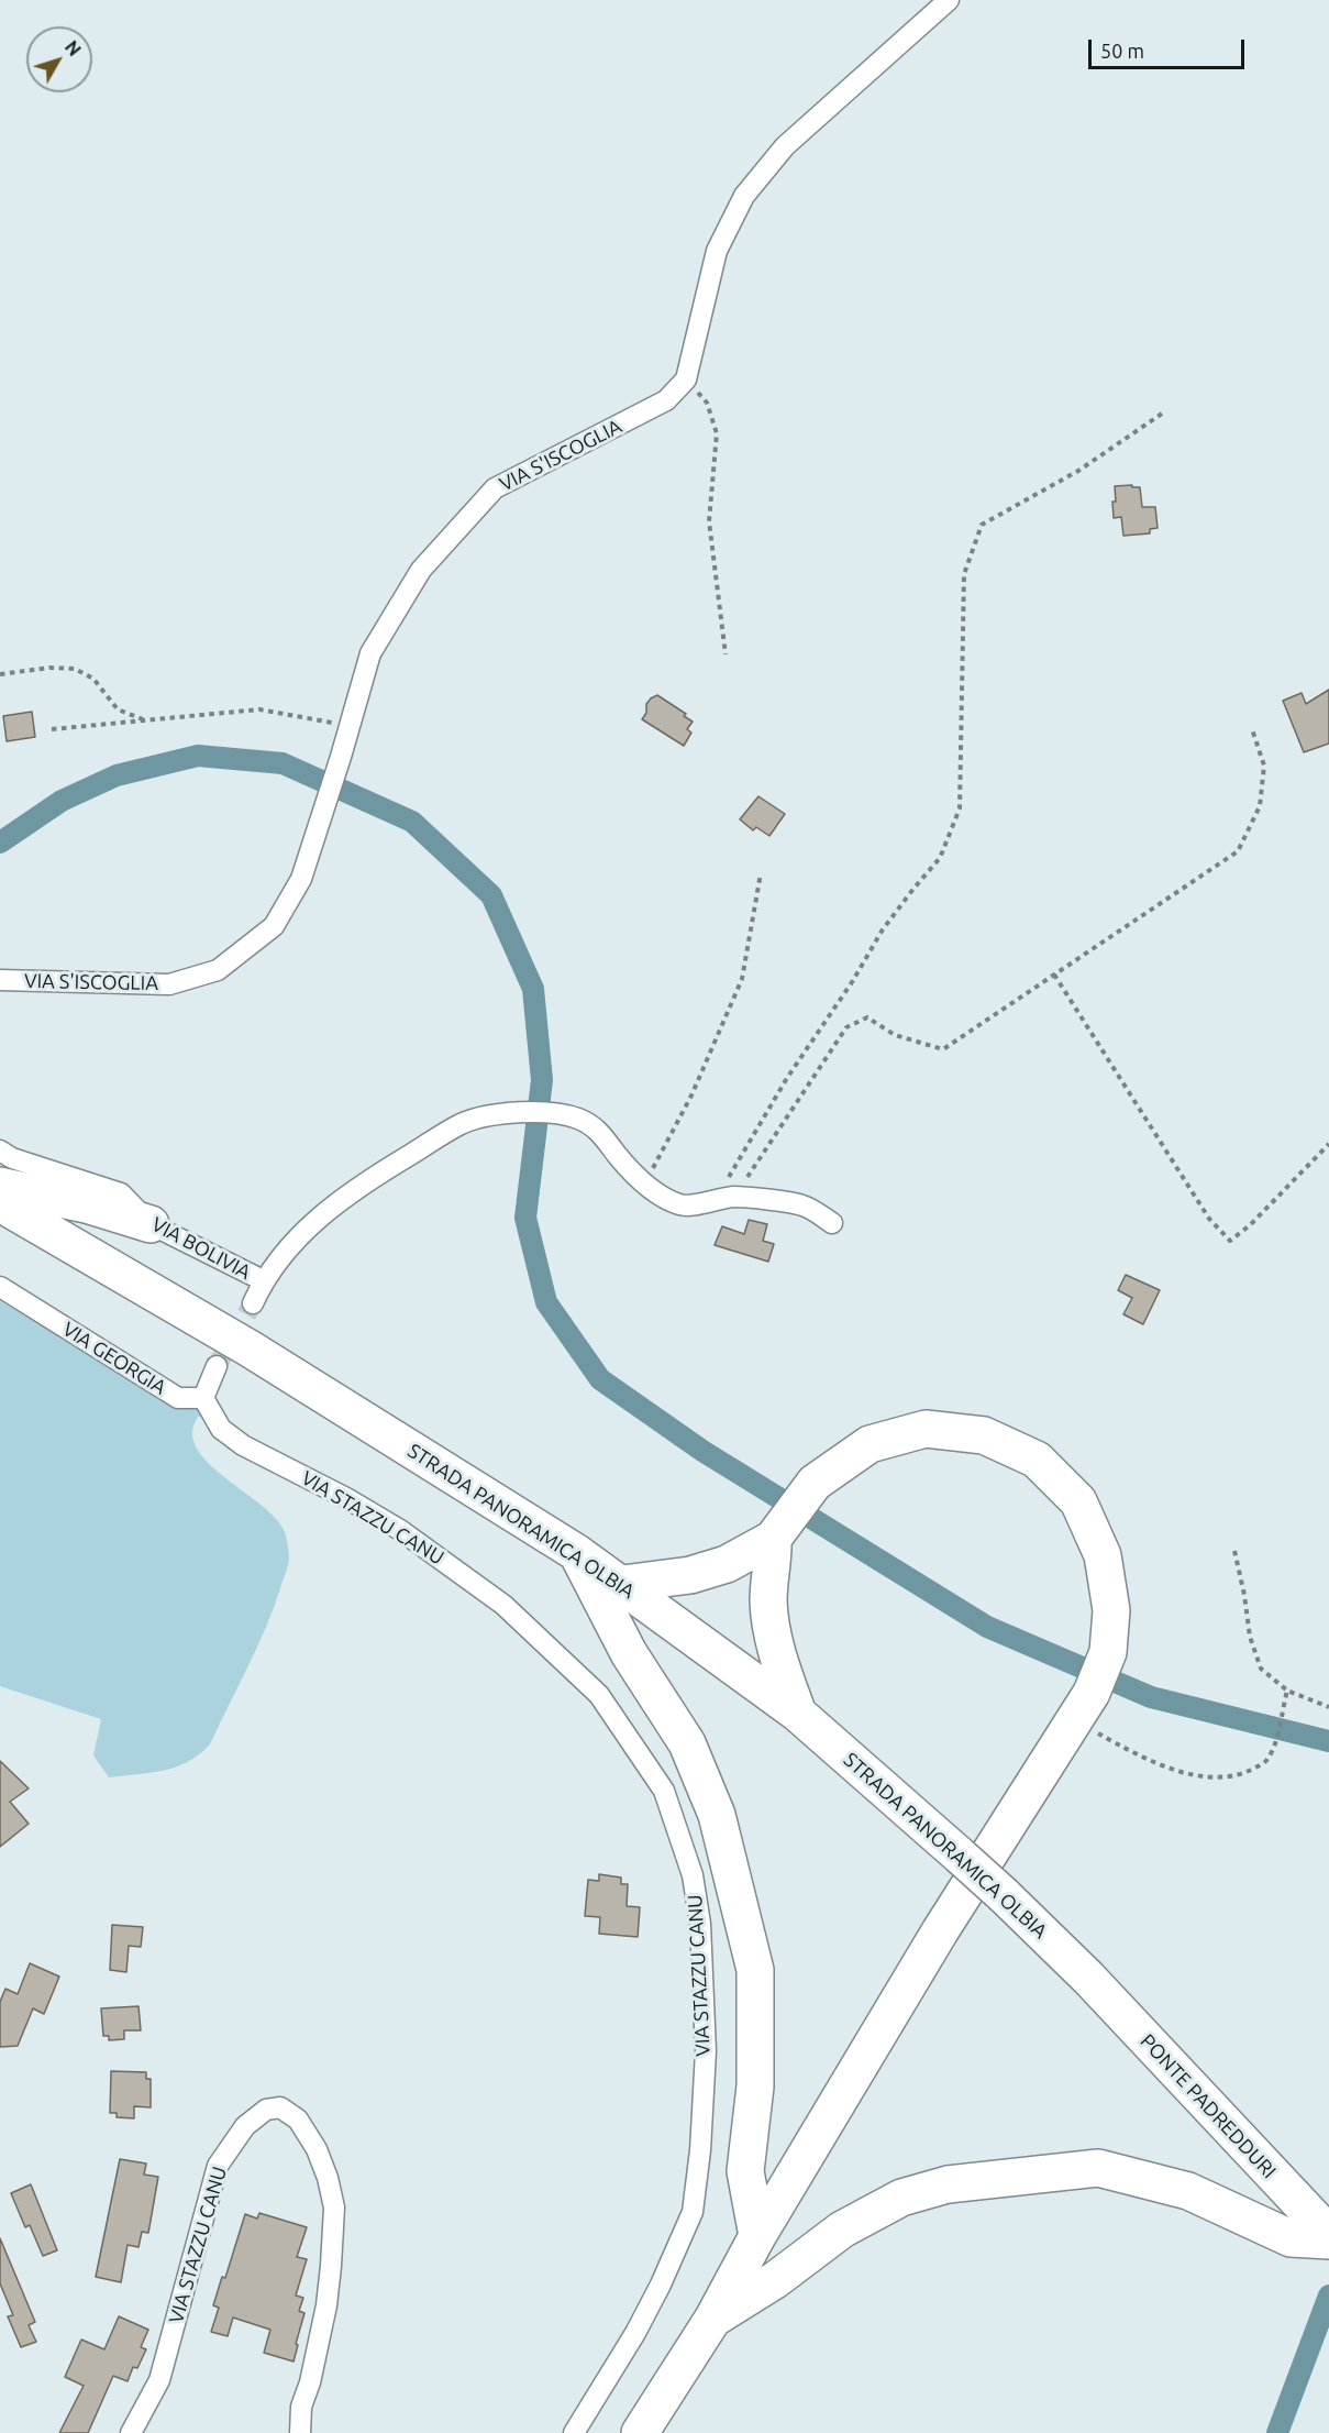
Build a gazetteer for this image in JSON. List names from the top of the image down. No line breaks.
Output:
{"streets":{"highway":["STRADA PANORAMICA OLBIA","PONTE PADREDDURI"],"street":["VIA S'ISCOGLIA","VIA BOLIVIA","VIA GEORGIA","VIA STAZZU CANU"]},"crossings":[["VIA GEORGIA","VIA STAZZU CANU"],["STRADA PANORAMICA OLBIA","PONTE PADREDDURI"]],"scale_bar":"50 m","north":"top right"}
